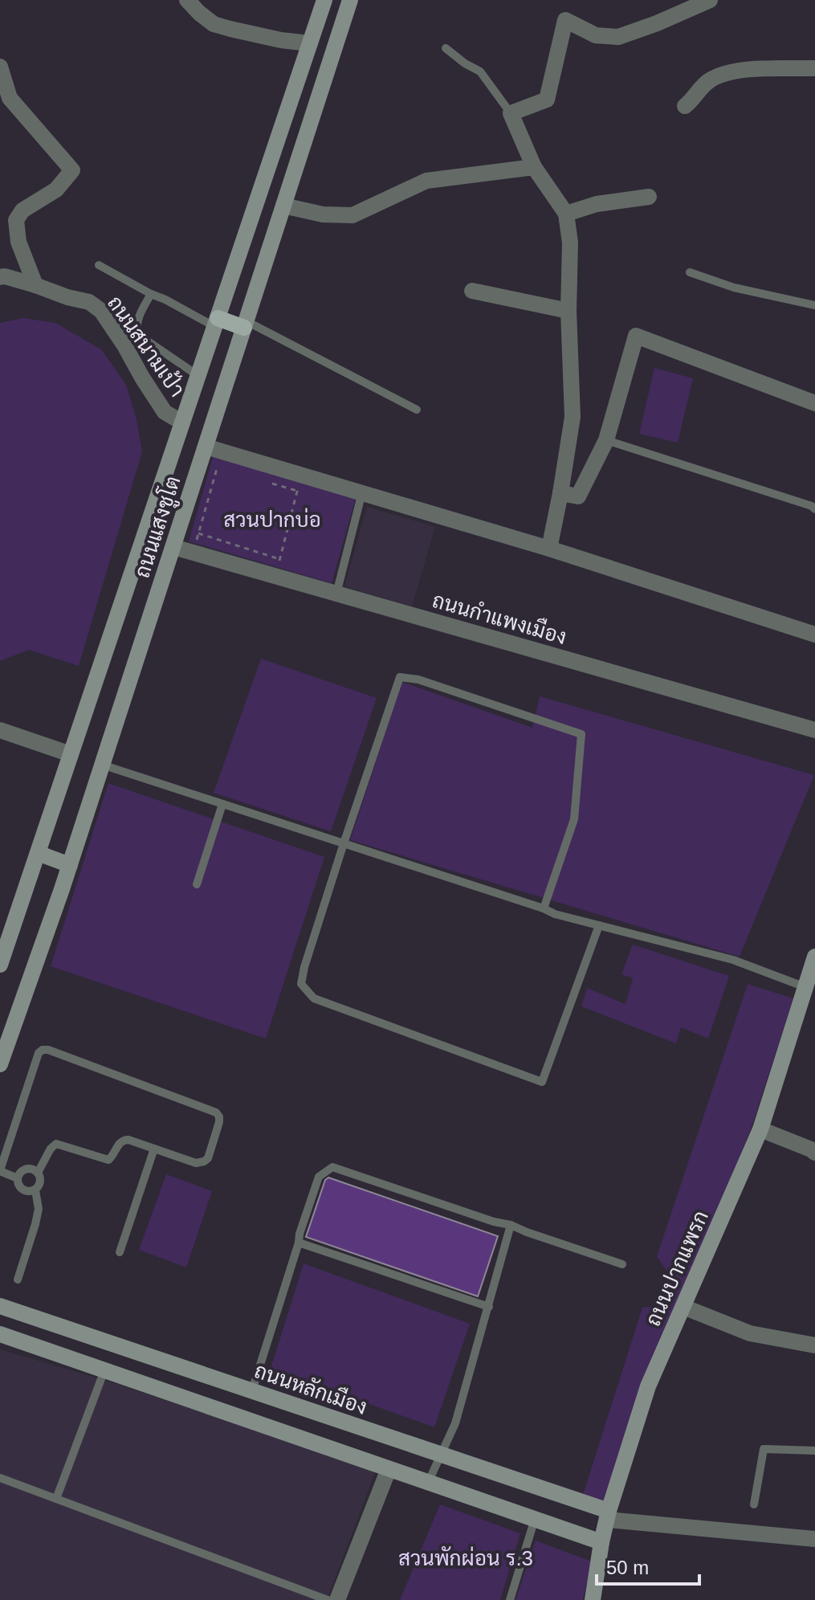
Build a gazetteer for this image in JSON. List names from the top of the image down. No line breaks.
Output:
{"streets":{"main road":["ถนนแสงชูโต","ถนนปากแพรก","ถนนหลักเมือง"],"street":["ถนนสนามเป้า","ถนนกำแพงเมือง"]},"crossings":[["ถนนสนามเป้า","ถนนแสงชูโต"],["ถนนแสงชูโต","ถนนกำแพงเมือง"],["ถนนปากแพรก","ถนนหลักเมือง"]],"parks":["สวนปากบ่อ","สวนพักผ่อน ร.3"],"scale_bar":"50 m"}
